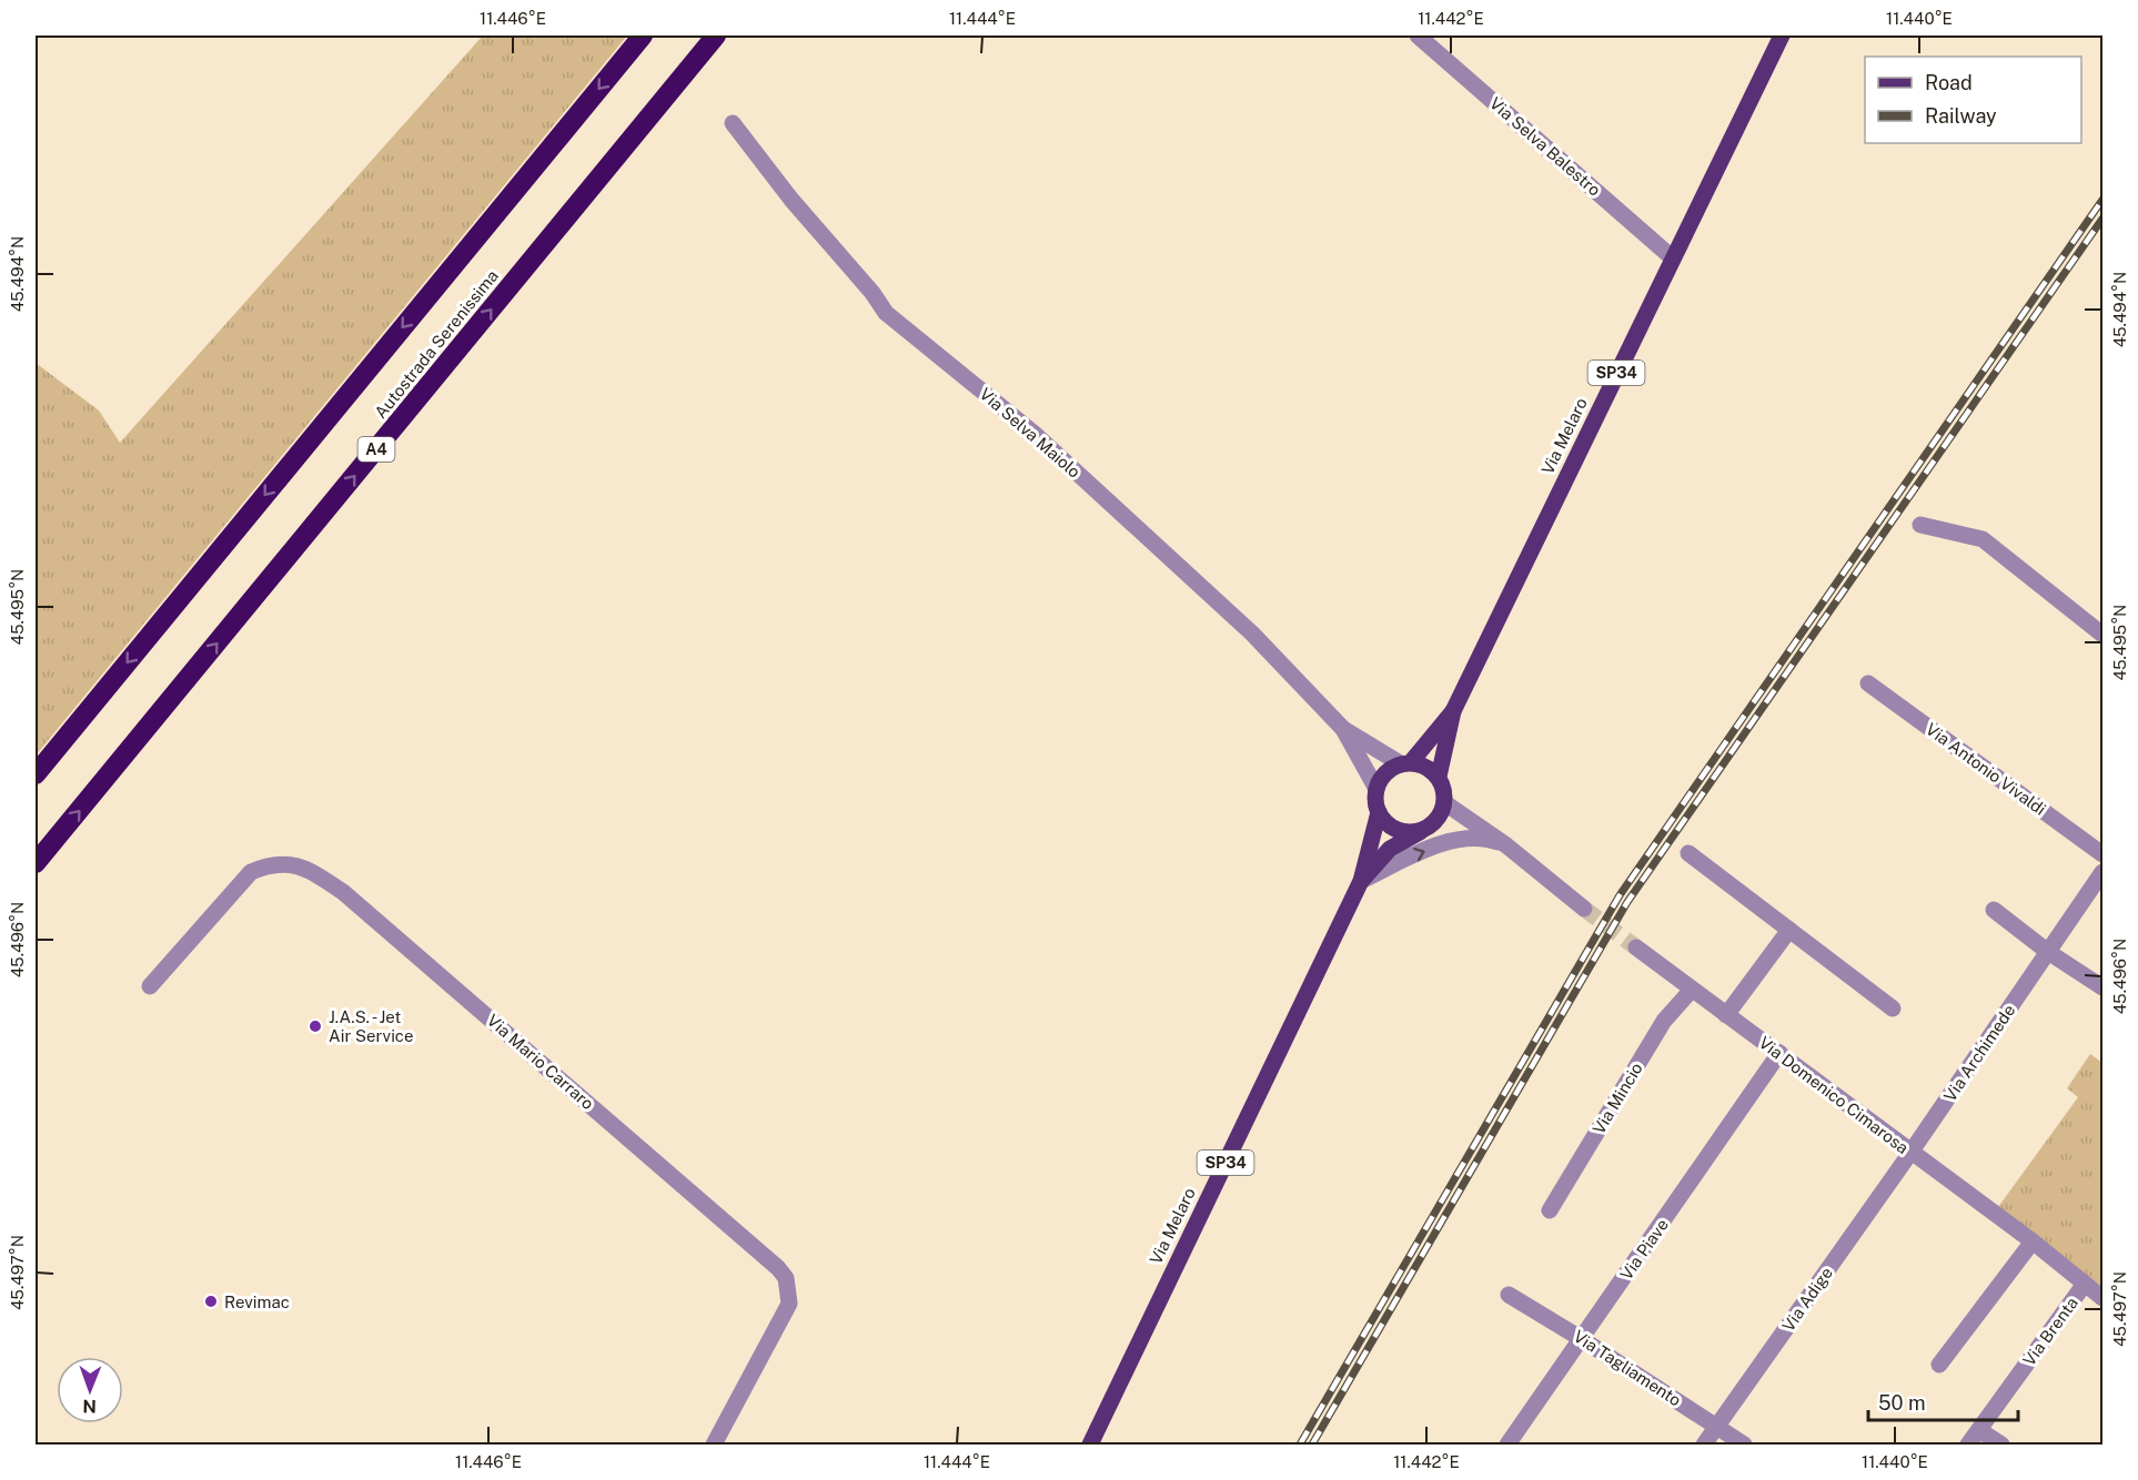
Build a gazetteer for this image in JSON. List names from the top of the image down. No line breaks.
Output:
{"streets":{"highway":["Autostrada Serenissima","A4"],"main road":["SP34","Via Melaro"],"street":["Via Selva Balestro","Via Selva Maiolo","Via Antonio Vivaldi","Via Archimede","Via Mario Carraro","Via Domenico Cimarosa","Via Mincio","Via Piave","Via Adige","Via Brenta","Via Tagliamento"]},"crossings":[["Via Selva Balestro","Via Melaro"],["Via Selva Maiolo","Via Melaro"],["Via Archimede","Via Domenico Cimarosa"],["Via Archimede","Via Adige"],["Via Domenico Cimarosa","Via Mincio"],["Via Domenico Cimarosa","Via Piave"],["Via Domenico Cimarosa","Via Adige"],["Via Domenico Cimarosa","Via Brenta"],["Via Piave","Via Tagliamento"],["Via Adige","Via Tagliamento"]],"places":["J.A.S. - Jet Air Service","Revimac"],"legend":["Road","Railway"],"scale_bar":"50 m","north":"bottom","coordinates":["11.446°E","11.444°E","11.442°E","11.440°E","45.494°N","45.495°N","45.496°N","45.497°N"]}
